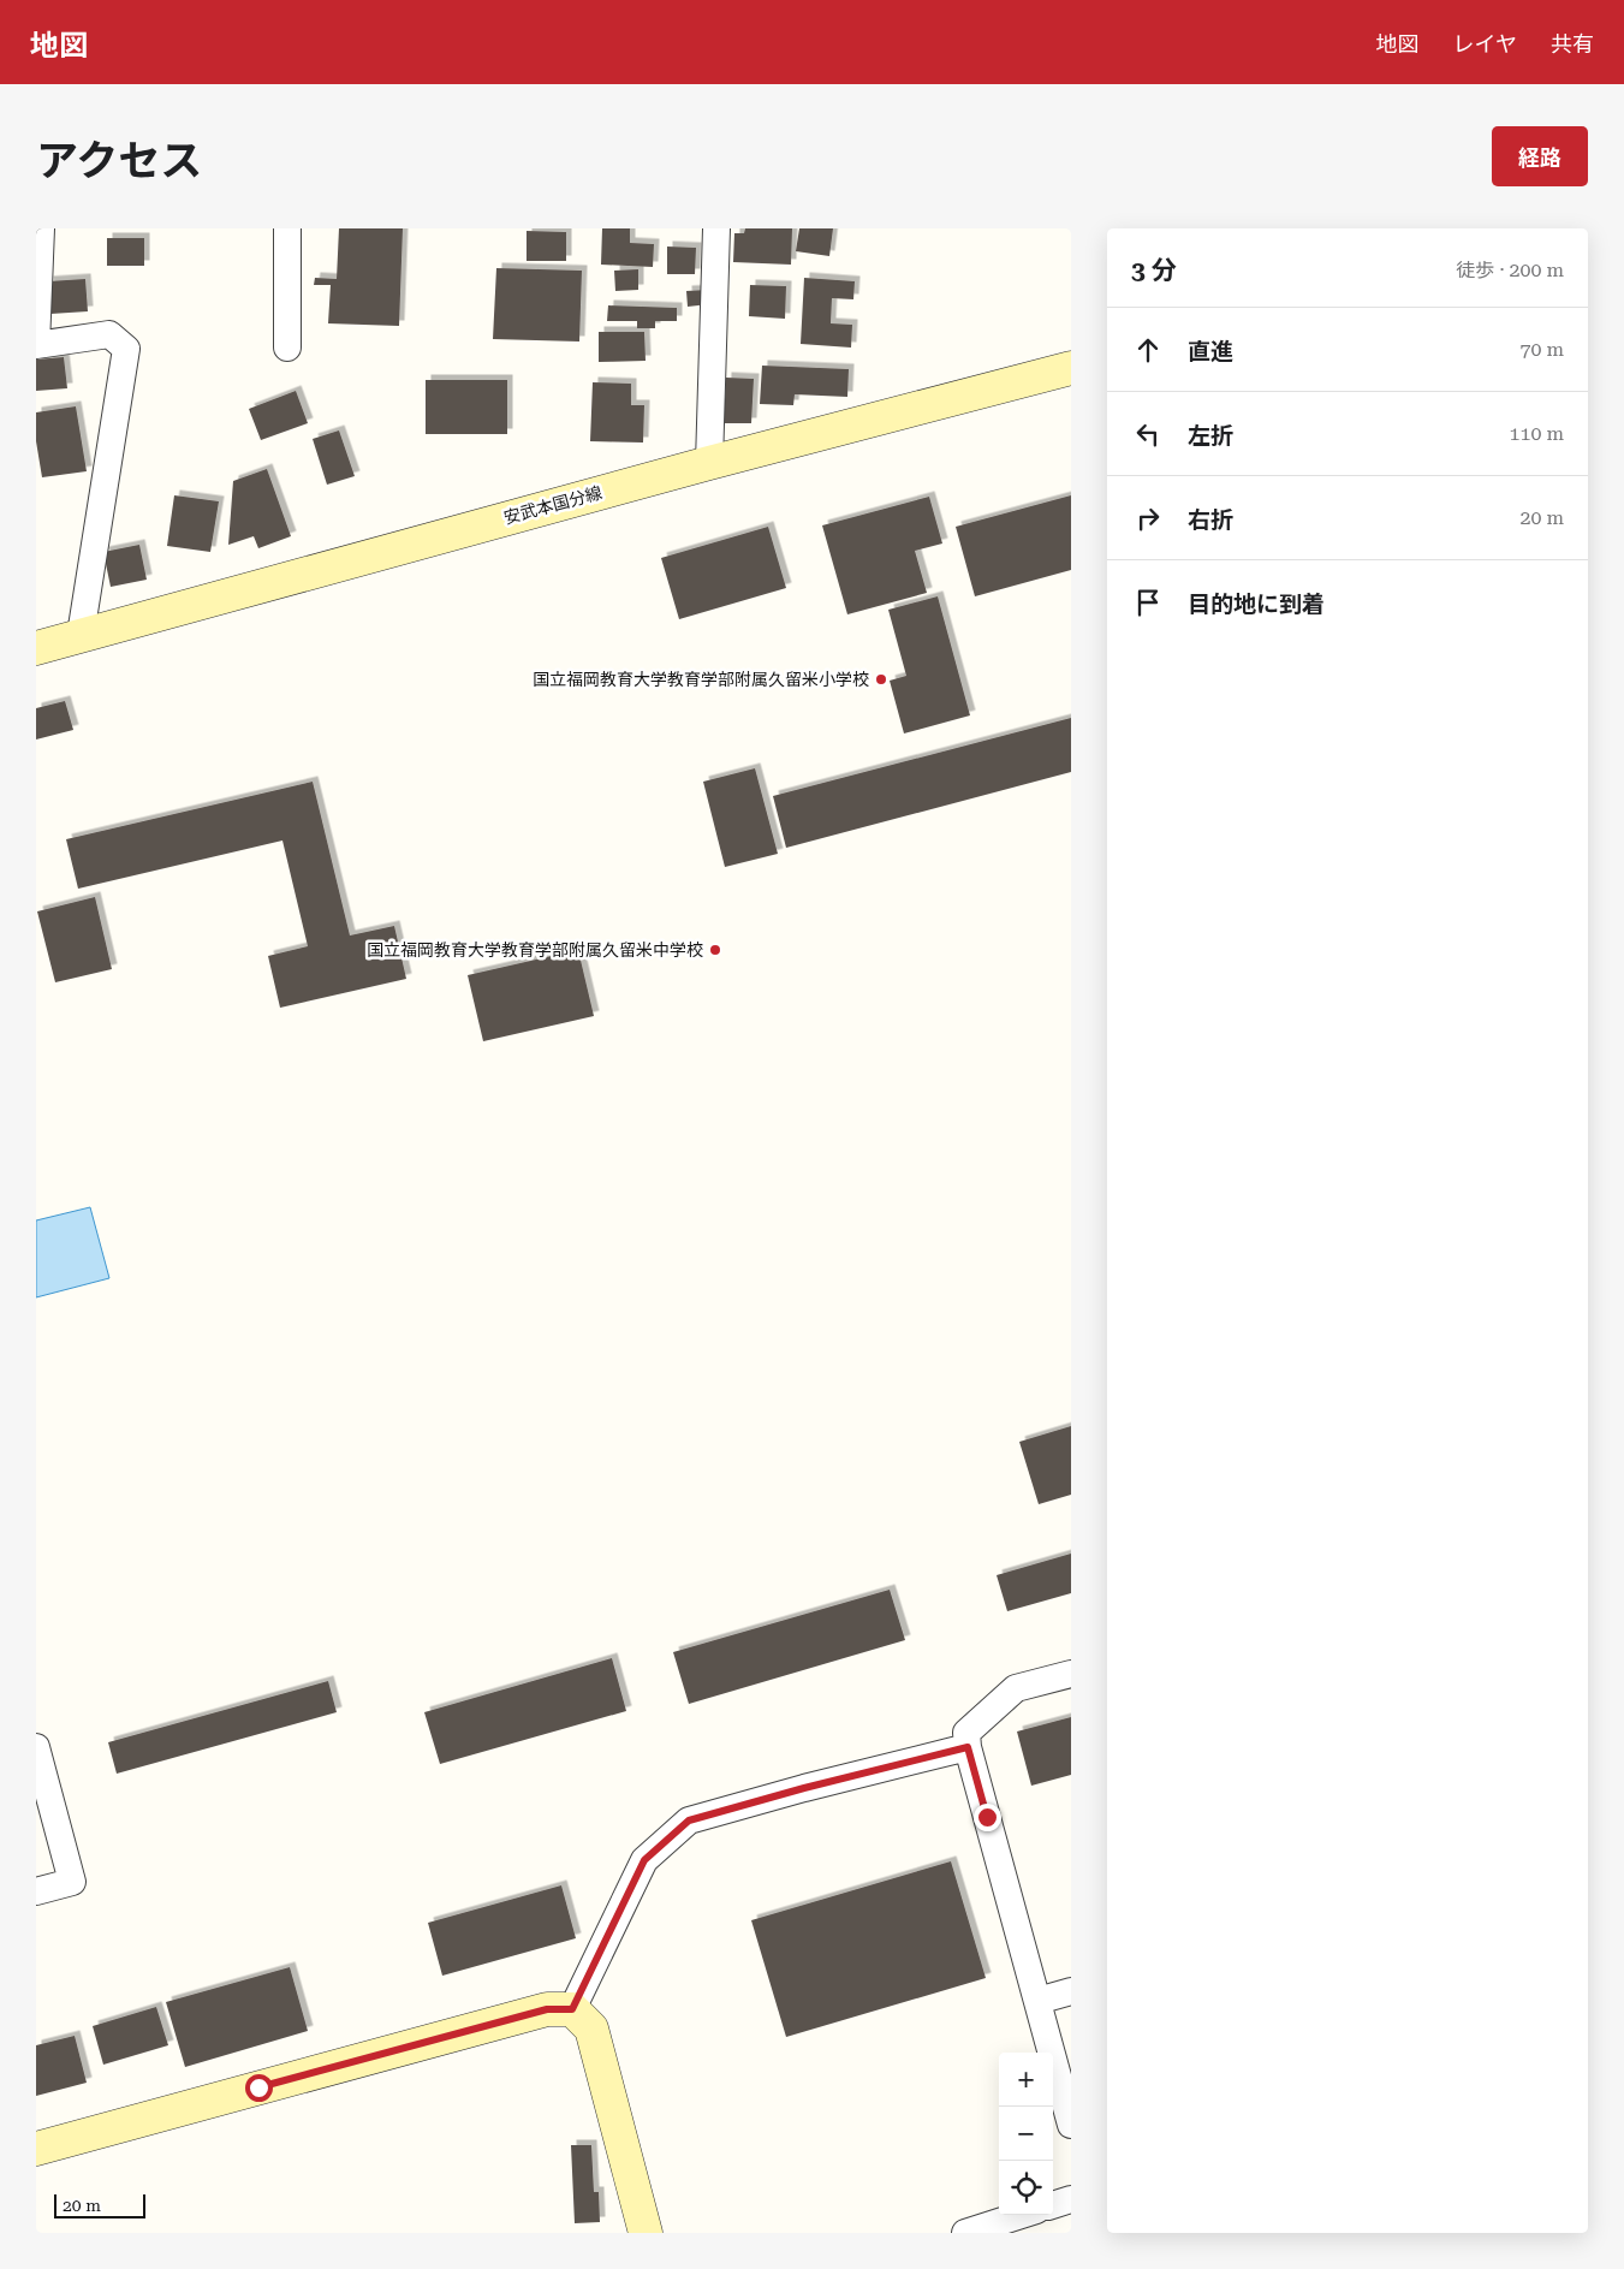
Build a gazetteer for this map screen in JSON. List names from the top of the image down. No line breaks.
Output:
{"streets":{"main road":["安武本国分線"]},"places":["国立福岡教育大学教育学部附属久留米小学校","国立福岡教育大学教育学部附属久留米中学校"],"scale_bar":"20 m","page":{"header":"地図","nav":["地図","レイヤ","共有"],"title":"アクセス","buttons":"経路","heading":["3 分","徒歩 · 200 m"],"list":[["直進","70 m"],["左折","110 m"],["右折","20 m"],"目的地に到着"],"map_buttons":["+","−"],"scale":"20 m"}}
